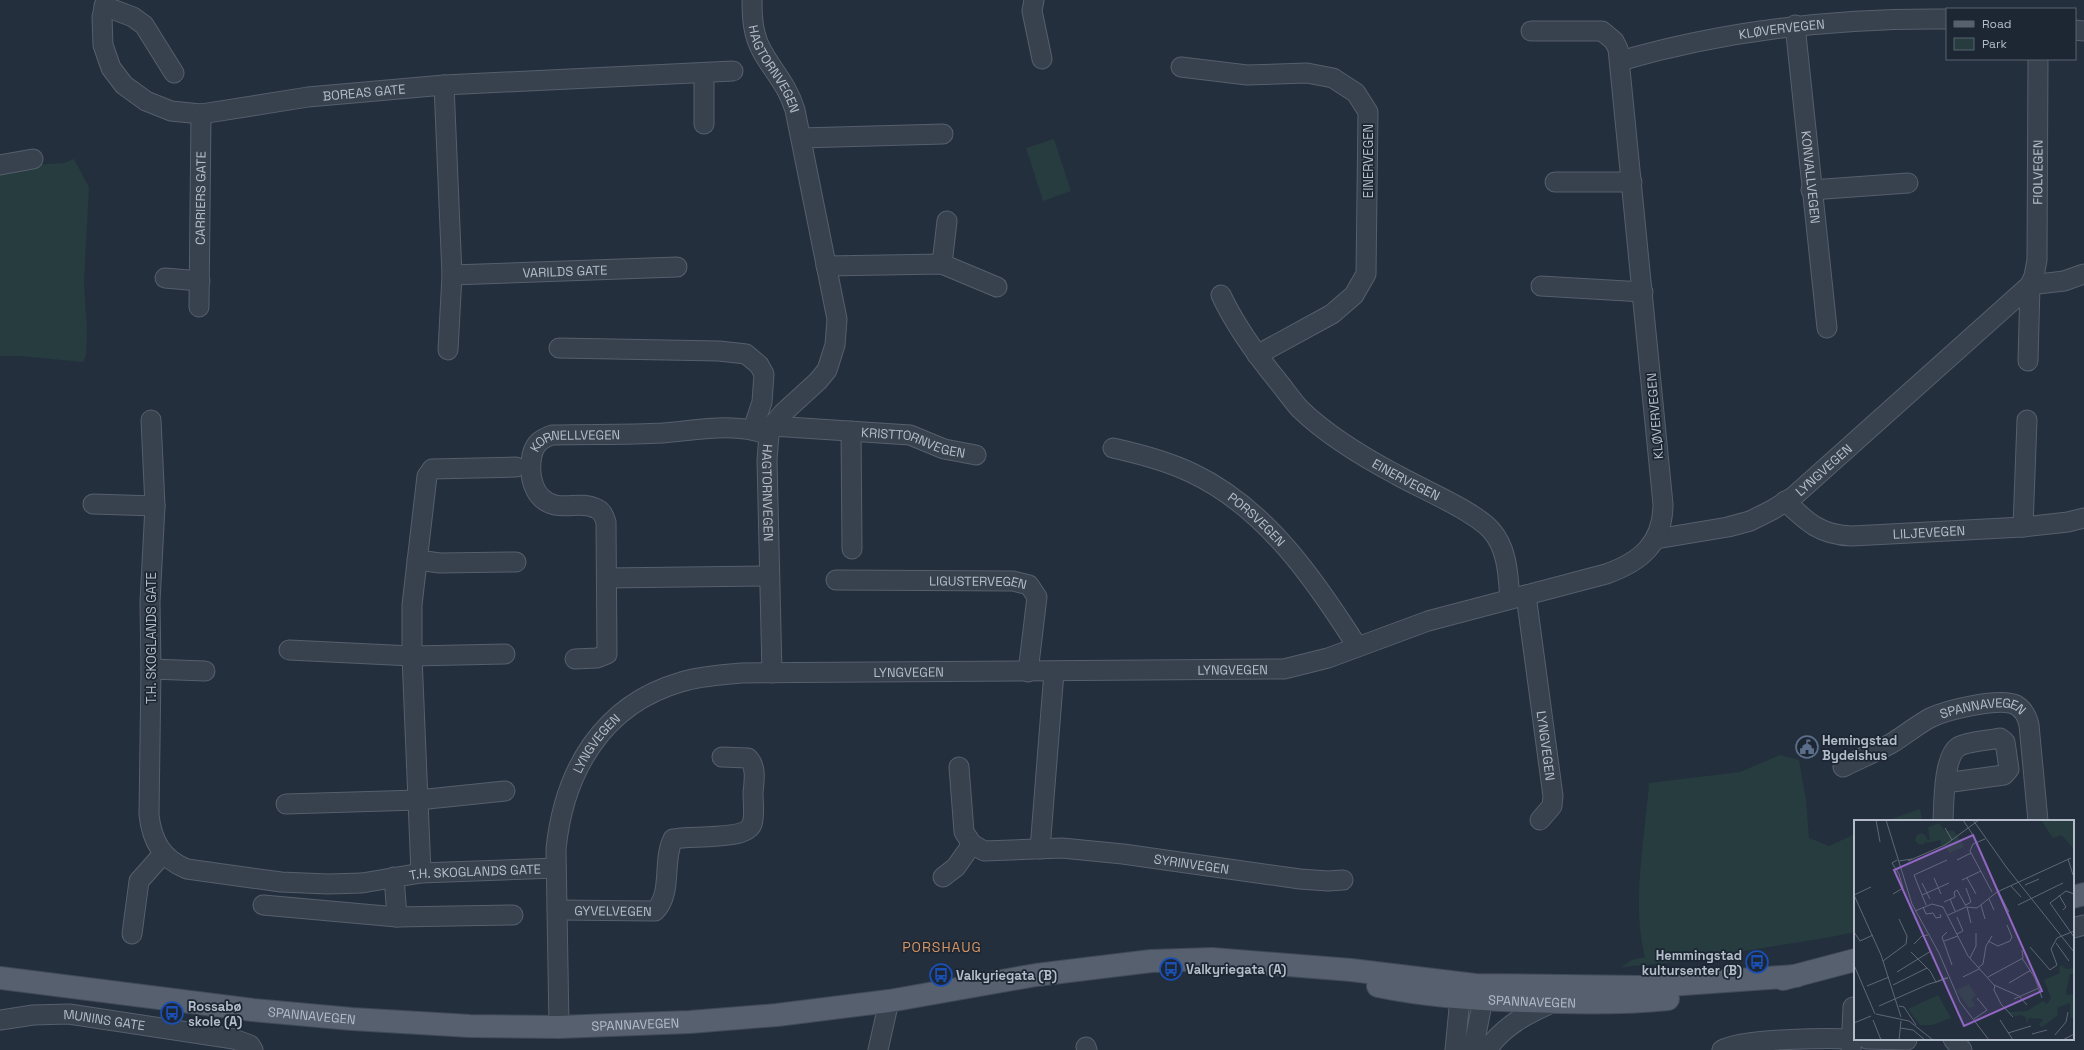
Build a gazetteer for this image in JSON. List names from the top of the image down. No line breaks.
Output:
{"streets":{"main road":["SPANNAVEGEN"],"street":["KLØVERVEGEN","HAGTORNVEGEN","BOREAS GATE","EINERVEGEN","FIOLVEGEN","KONVALLVEGEN","CARRIERS GATE","VARILDS GATE","KRISTTORNVEGEN","KORNELLVEGEN","LYNGVEGEN","PORSVEGEN","LILJEVEGEN","LIGUSTERVEGEN","T.H. SKOGLANDS GATE","SYRINVEGEN","GYVELVEGEN","MUNINS GATE"]},"crossings":[["KLØVERVEGEN","KONVALLVEGEN"],["KLØVERVEGEN","LYNGVEGEN"],["HAGTORNVEGEN","KRISTTORNVEGEN"],["HAGTORNVEGEN","KORNELLVEGEN"],["HAGTORNVEGEN","LYNGVEGEN"],["BOREAS GATE","CARRIERS GATE"],["EINERVEGEN","LYNGVEGEN"],["FIOLVEGEN","LYNGVEGEN"],["KRISTTORNVEGEN","KORNELLVEGEN"],["LYNGVEGEN","PORSVEGEN"],["LYNGVEGEN","LILJEVEGEN"],["LYNGVEGEN","LIGUSTERVEGEN"],["LYNGVEGEN","T.H. SKOGLANDS GATE"],["LYNGVEGEN","SPANNAVEGEN"],["LYNGVEGEN","GYVELVEGEN"]],"districts":["PORSHAUG"],"places":{"public building":["Hemingstad Bydelshus"],"bus stop":["Hemmingstad kultursenter (B)","Valkyriegata (A)","Valkyriegata (B)","Rossabø skole (A)"]},"legend":["Road","Park"]}
